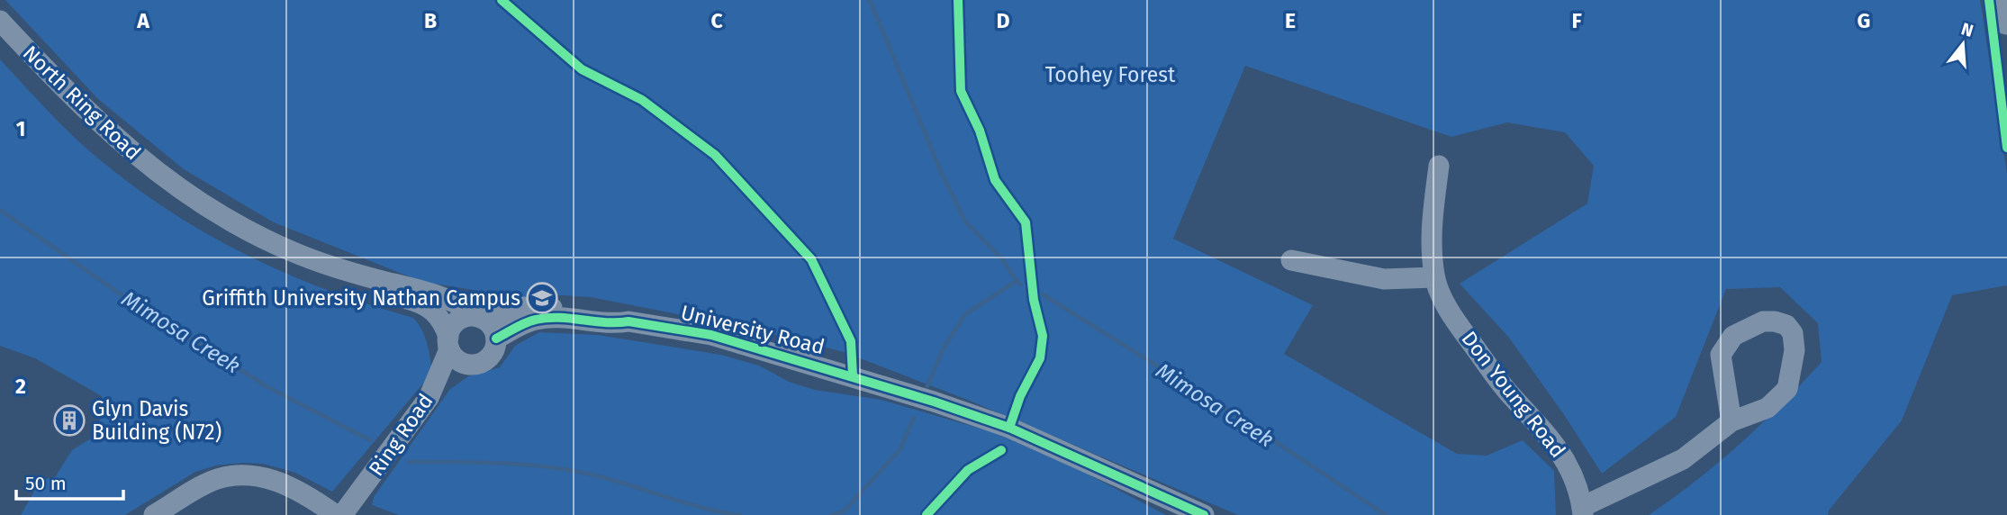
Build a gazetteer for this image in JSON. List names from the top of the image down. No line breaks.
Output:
{"streets":{"street":["North Ring Road","University Road","Don Young Road","Ring Road"]},"crossings":[["North Ring Road","University Road"],["North Ring Road","Ring Road"],["University Road","Ring Road"]],"water":["Mimosa Creek"],"parks":["Toohey Forest"],"places":{"school or university":["Griffith University Nathan Campus"],"building":["Glyn Davis Building (N72)"]},"scale_bar":"50 m","north":"top","grid":{"columns":["A","B","C","D","E","F","G"],"rows":["1","2"]}}
